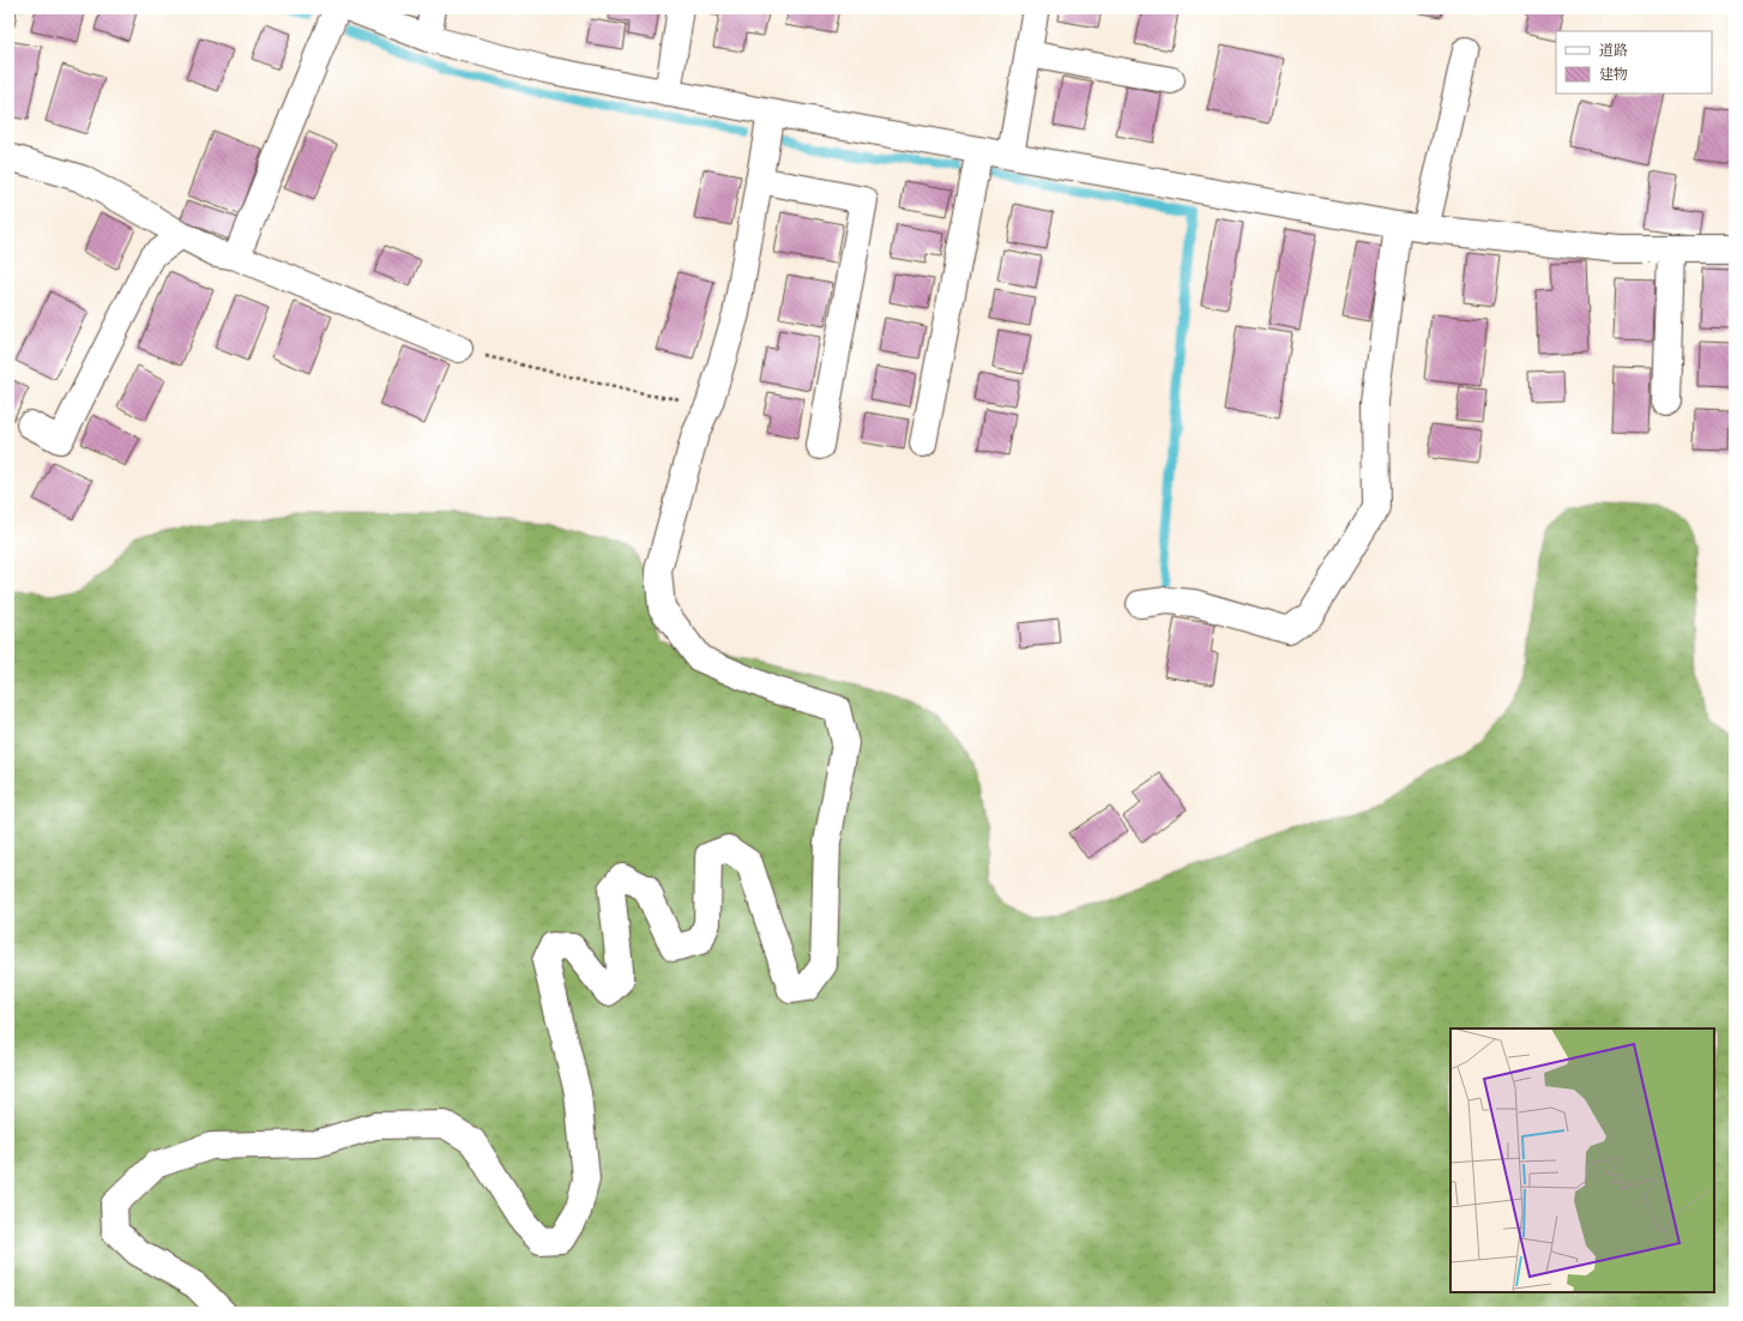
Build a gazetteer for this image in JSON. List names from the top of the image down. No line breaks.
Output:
{"legend":["道路","建物"]}
